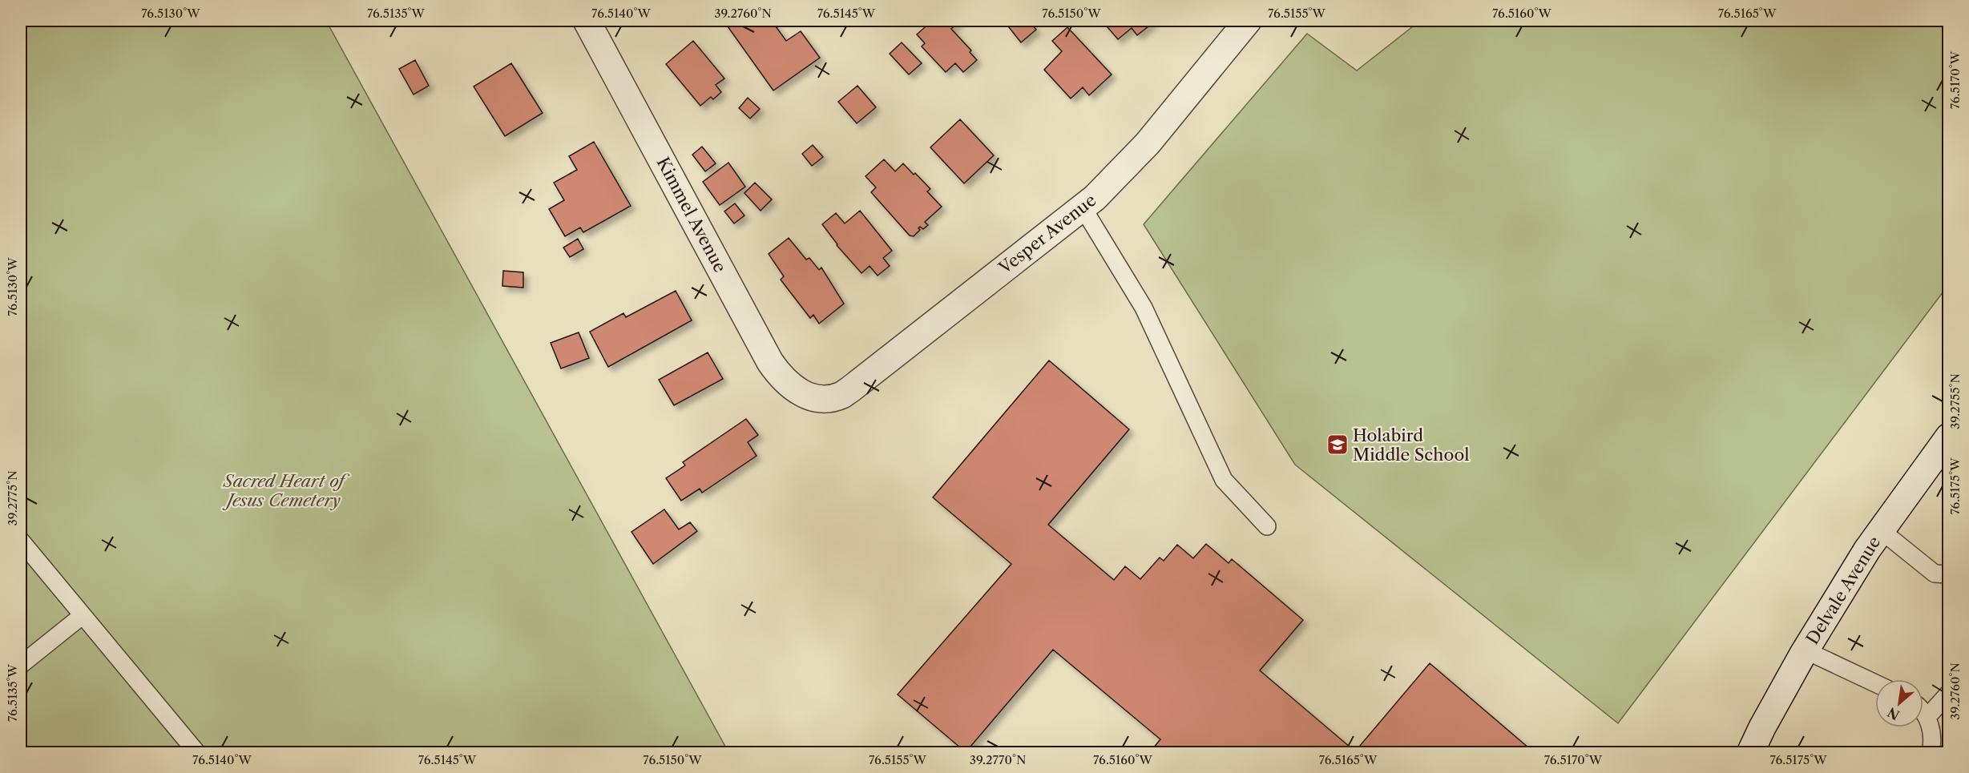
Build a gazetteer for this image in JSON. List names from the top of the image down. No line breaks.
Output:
{"streets":{"street":["Kimmel Avenue","Vesper Avenue","Delvale Avenue"]},"crossings":[["Kimmel Avenue","Vesper Avenue"]],"parks":["Sacred Heart of Jesus Cemetery"],"places":{"school or university":["Holabird Middle School"]},"north":"bottom left","coordinates":["76.5130°W","76.5135°W","76.5140°W","39.2760°N","76.5145°W","76.5150°W","76.5155°W","76.5160°W","76.5165°W","76.5170°W","39.2755°N","76.5175°W","39.2775°N","39.2770°N"]}
